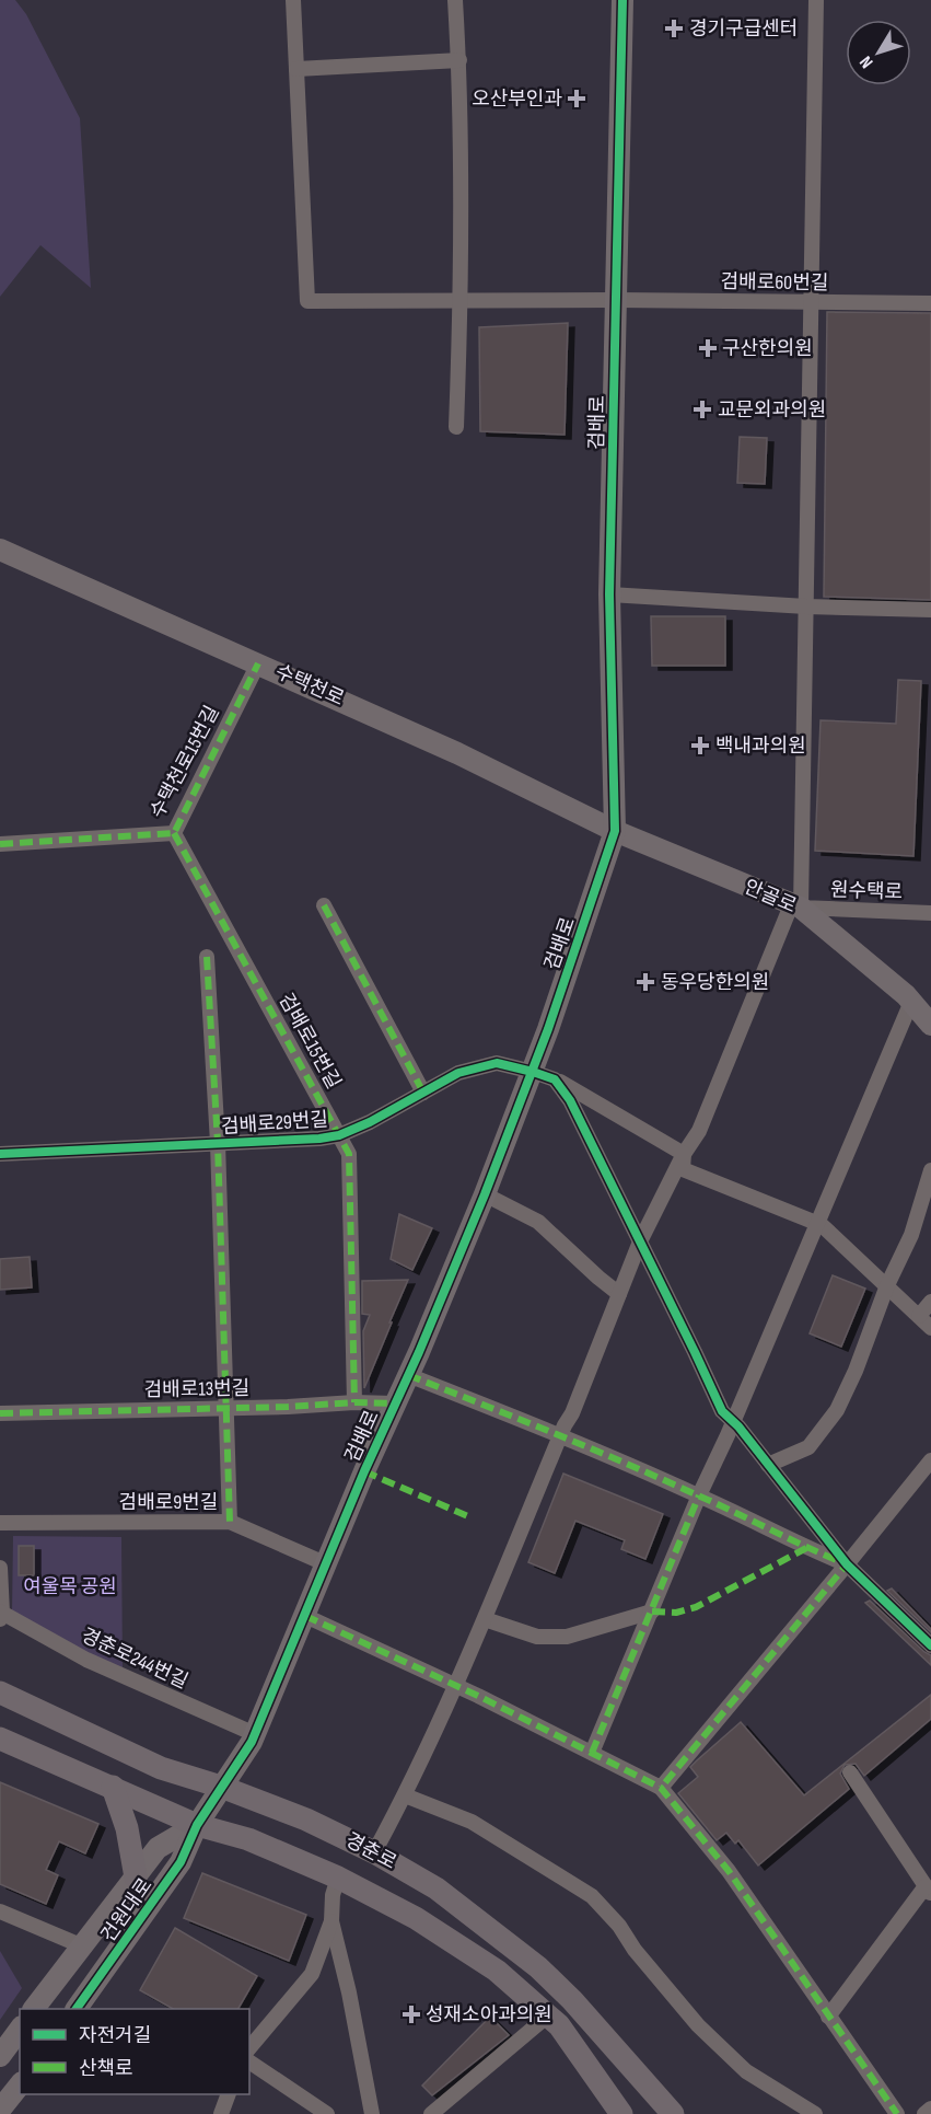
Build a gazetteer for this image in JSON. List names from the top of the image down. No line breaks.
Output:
{"streets":{"main road":["경춘로"],"street":["검배로60번길","검배로","수택천로","수택천로15번길","원수택로","안골로","검배로15번길","검배로29번길","검배로13번길","검배로9번길","경춘로244번길","건원대로"]},"crossings":[["검배로60번길","검배로"],["검배로","수택천로"],["검배로","안골로"],["검배로","검배로29번길"],["검배로","검배로13번길"],["검배로","검배로9번길"],["검배로","경춘로244번길"],["검배로","경춘로"],["검배로","건원대로"],["수택천로","수택천로15번길"],["수택천로","안골로"],["수택천로15번길","검배로15번길"],["원수택로","안골로"],["검배로15번길","검배로29번길"],["검배로15번길","검배로13번길"],["검배로29번길","검배로13번길"],["검배로29번길","검배로9번길"],["경춘로","건원대로"]],"parks":["여울목 공원"],"places":{"health":["경기구급센터","오산부인과","구산한의원","교문외과의원","백내과의원","동우당한의원","성재소아과의원"]},"legend":["자전거길","산책로"],"north":"bottom left"}
